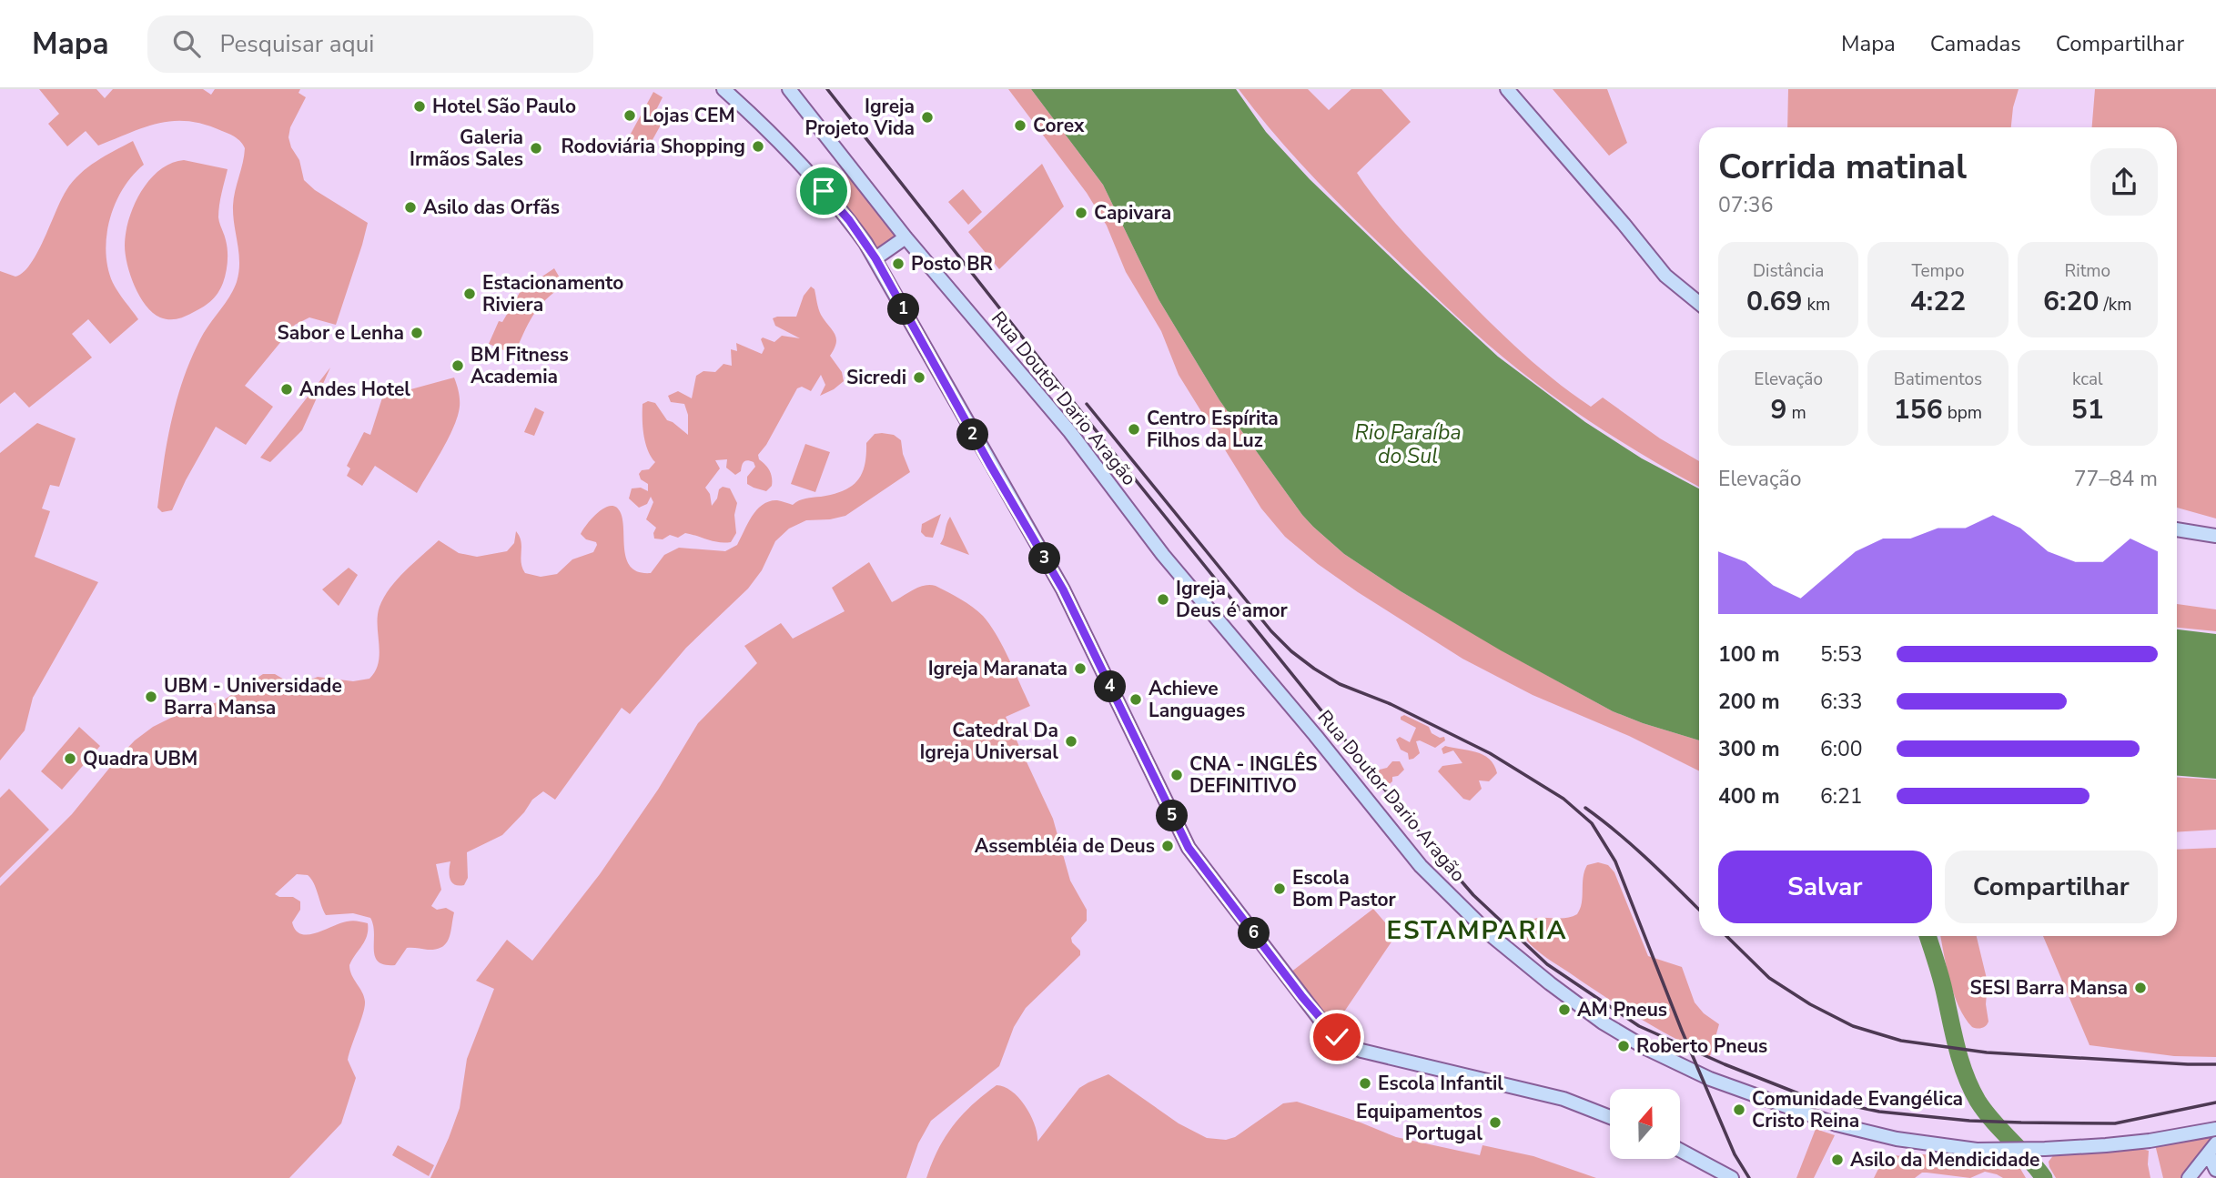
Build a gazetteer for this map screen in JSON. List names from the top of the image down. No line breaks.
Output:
{"streets":{"main road":["Rua Doutor Dario Aragão"]},"districts":["ESTAMPARIA"],"water":["Rio Paraíba do Sul"],"places":["Hotel São Paulo","Lojas CEM","Igreja Projeto Vida","Corex","Rodoviária Shopping","Galeria Irmãos Sales","Asilo das Orfãs","Capivara","Posto BR","Estacionamento Riviera","Sabor e Lenha","BM Fitness Academia","Sicredi","Andes Hotel","Centro Espírita Filhos da Luz","Igreja Deus é amor","Igreja Maranata","UBM - Universidade Barra Mansa","Achieve Languages","Catedral Da Igreja Universal","Quadra UBM","CNA - INGLÊS DEFINITIVO","Assembléia de Deus","Escola Bom Pastor","SESI Barra Mansa","AM Pneus","Roberto Pneus","Escola Infantil","Comunidade Evangélica Cristo Reina","Equipamentos Portugal","Asilo da Mendicidade"],"north":"top","page":{"header":"Mapa","search":"Pesquisar aqui","nav":["Mapa","Camadas","Compartilhar"],"heading":["Corrida matinal","07:36"],"stats":[["Distância","0.69 km"],["Tempo","4:22"],["Ritmo","6:20 /km"],["Elevação","9 m"],["Batimentos","156 bpm"],["kcal","51"]],"pins":["1","2","3","4","5","6"],"chart":["Elevação","77–84 m"],"list":[{"name":"100 m","note":"5:53"},{"name":"200 m","note":"6:33"},{"name":"300 m","note":"6:00"},{"name":"400 m","note":"6:21"}],"buttons":["Salvar","Compartilhar"]}}
